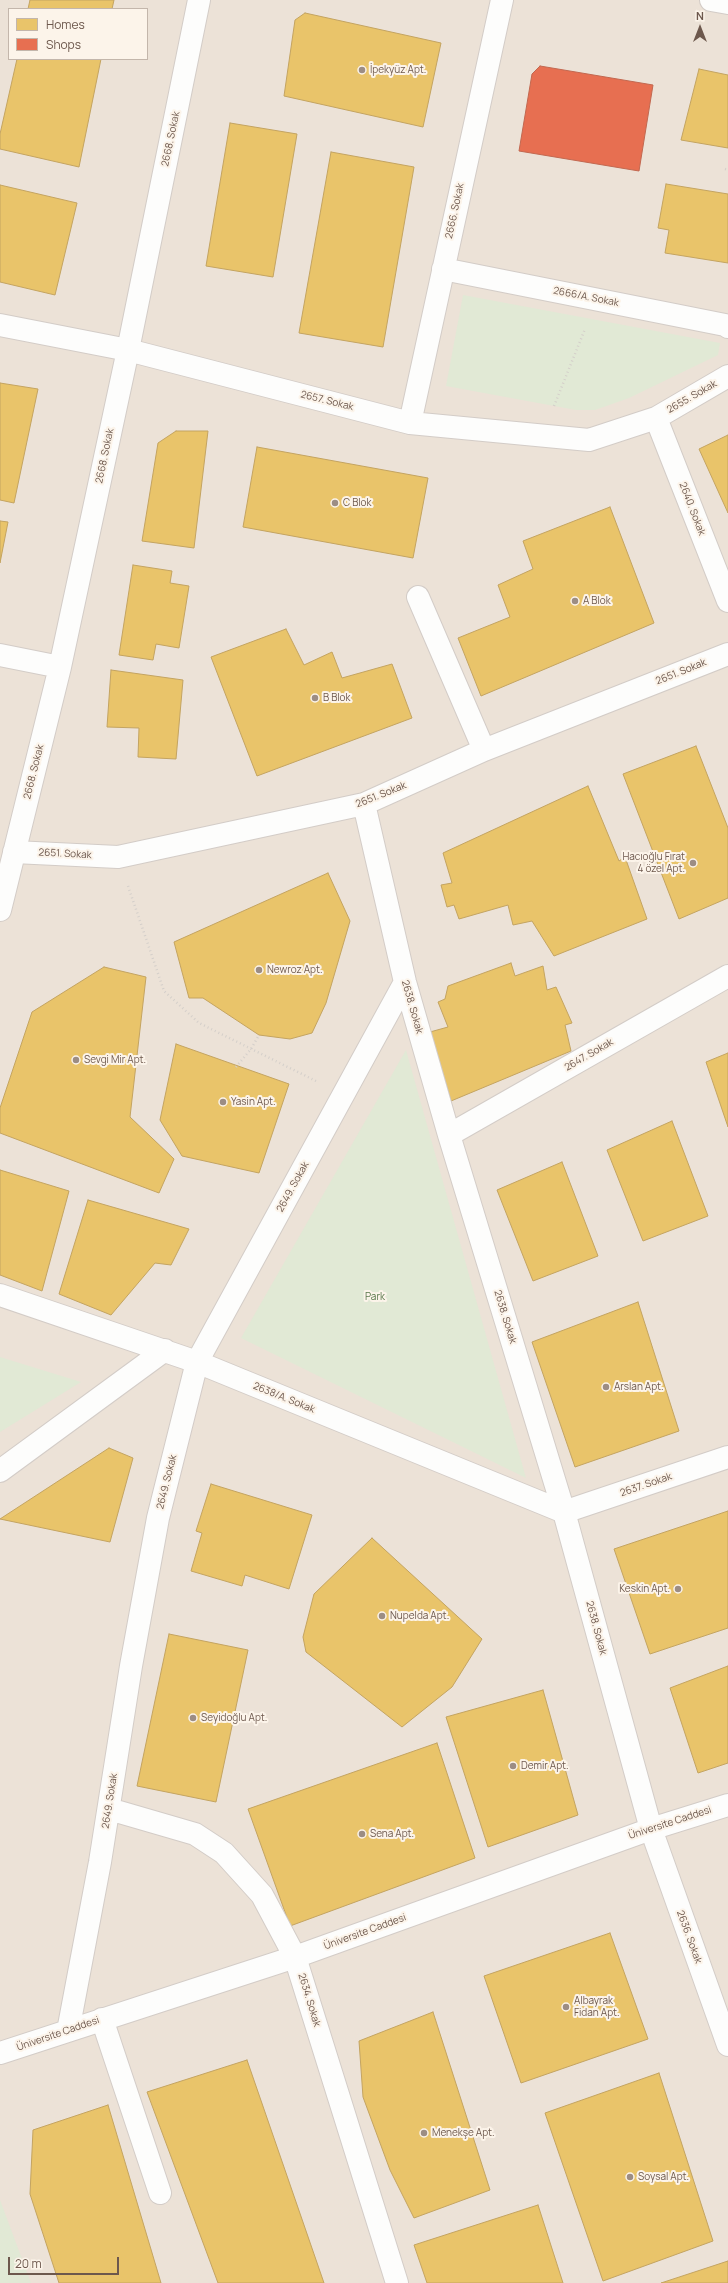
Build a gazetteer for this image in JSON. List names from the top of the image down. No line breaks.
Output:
{"streets":{"street":["2668. Sokak","2666. Sokak","2666/A. Sokak","2655. Sokak","2657. Sokak","2640. Sokak","2651. Sokak","2638. Sokak","2647. Sokak","2649. Sokak","2638/A. Sokak","2637. Sokak","Üniversite Caddesi","2636. Sokak","2634. Sokak"]},"crossings":[["2668. Sokak","2657. Sokak"],["2668. Sokak","2651. Sokak"],["2666. Sokak","2666/A. Sokak"],["2666. Sokak","2657. Sokak"],["2655. Sokak","2657. Sokak"],["2655. Sokak","2640. Sokak"],["2657. Sokak","2640. Sokak"],["2651. Sokak","2638. Sokak"],["2638. Sokak","2647. Sokak"],["2638. Sokak","2649. Sokak"],["2638. Sokak","2638/A. Sokak"],["2638. Sokak","2637. Sokak"],["2638. Sokak","Üniversite Caddesi"],["2638. Sokak","2636. Sokak"],["2649. Sokak","2638/A. Sokak"],["2649. Sokak","Üniversite Caddesi"],["2649. Sokak","2634. Sokak"],["2638/A. Sokak","2637. Sokak"],["Üniversite Caddesi","2636. Sokak"],["Üniversite Caddesi","2634. Sokak"]],"parks":["Park"],"places":["İpekyüz Apt.","C Blok","A Blok","B Blok","Hacıoğlu Fırat 4 özel Apt.","Newroz Apt.","Sevgi Mir Apt.","Yasin Apt.","Arslan Apt.","Keskin Apt.","Nupelda Apt.","Seyidoğlu Apt.","Demir Apt.","Sena Apt.","Albayrak Fidan Apt.","Menekşe Apt.","Soysal Apt."],"legend":["Homes","Shops"],"scale_bar":"20 m","north":"top"}
